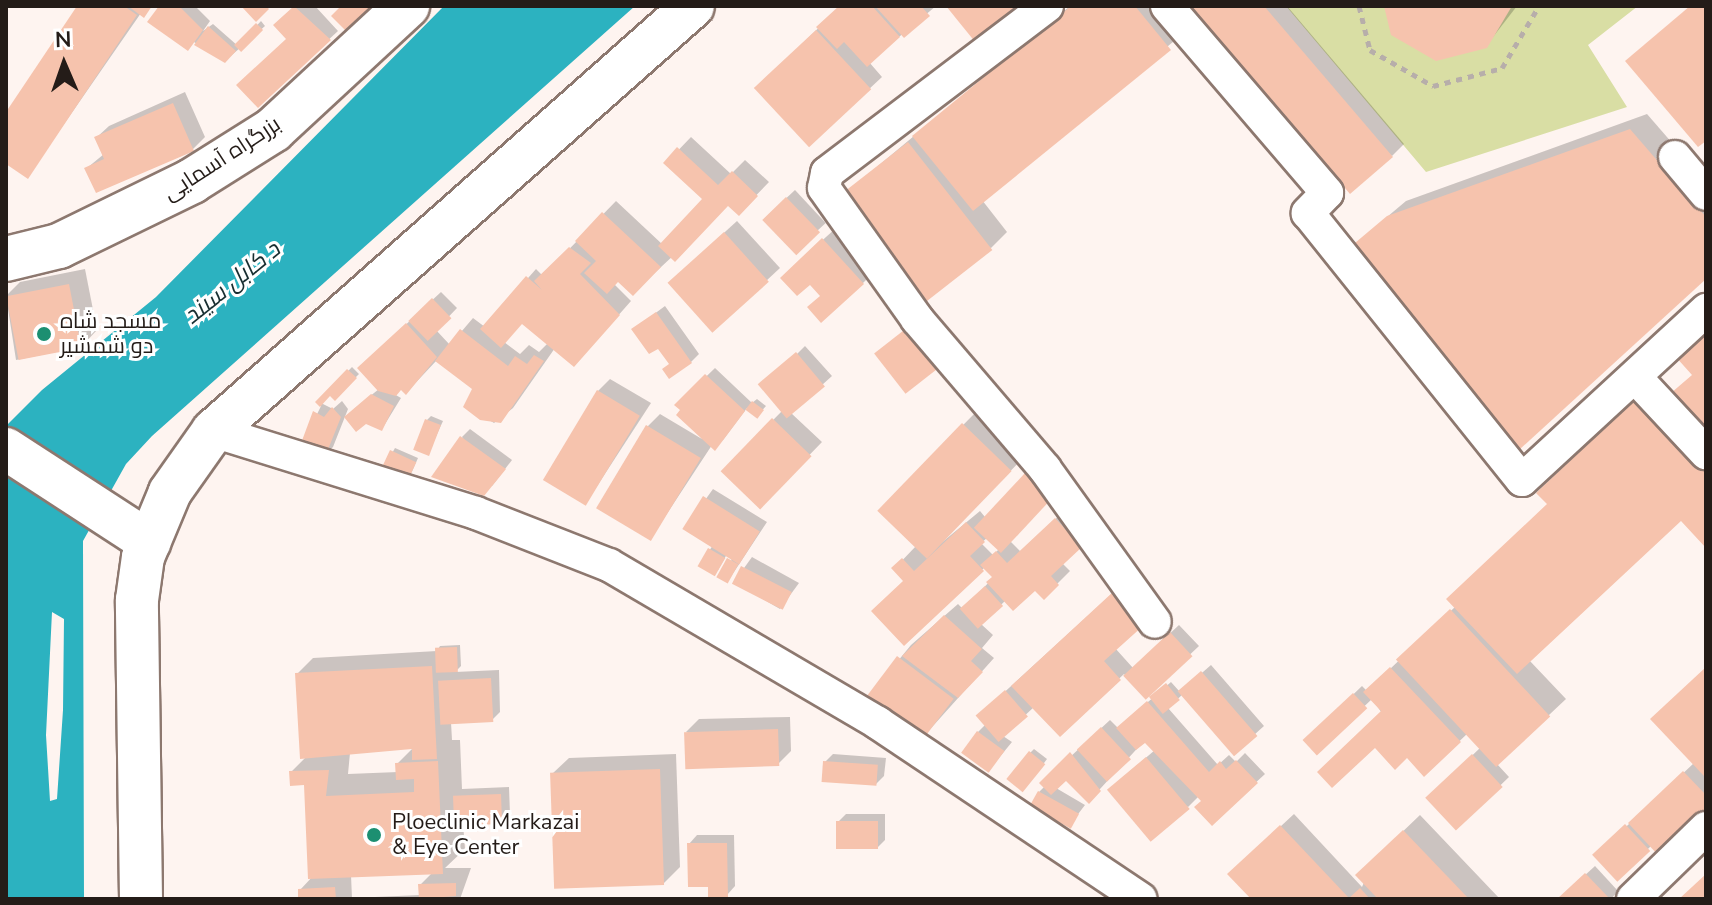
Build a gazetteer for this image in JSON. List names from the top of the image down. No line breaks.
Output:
{"streets":{"highway":["بزرگراه آسمایی"]},"water":["د کابل سيند"],"places":["مسجد شاه دو شمشیر","Ploeclinic Markazai & Eye Center"],"north":"top"}
